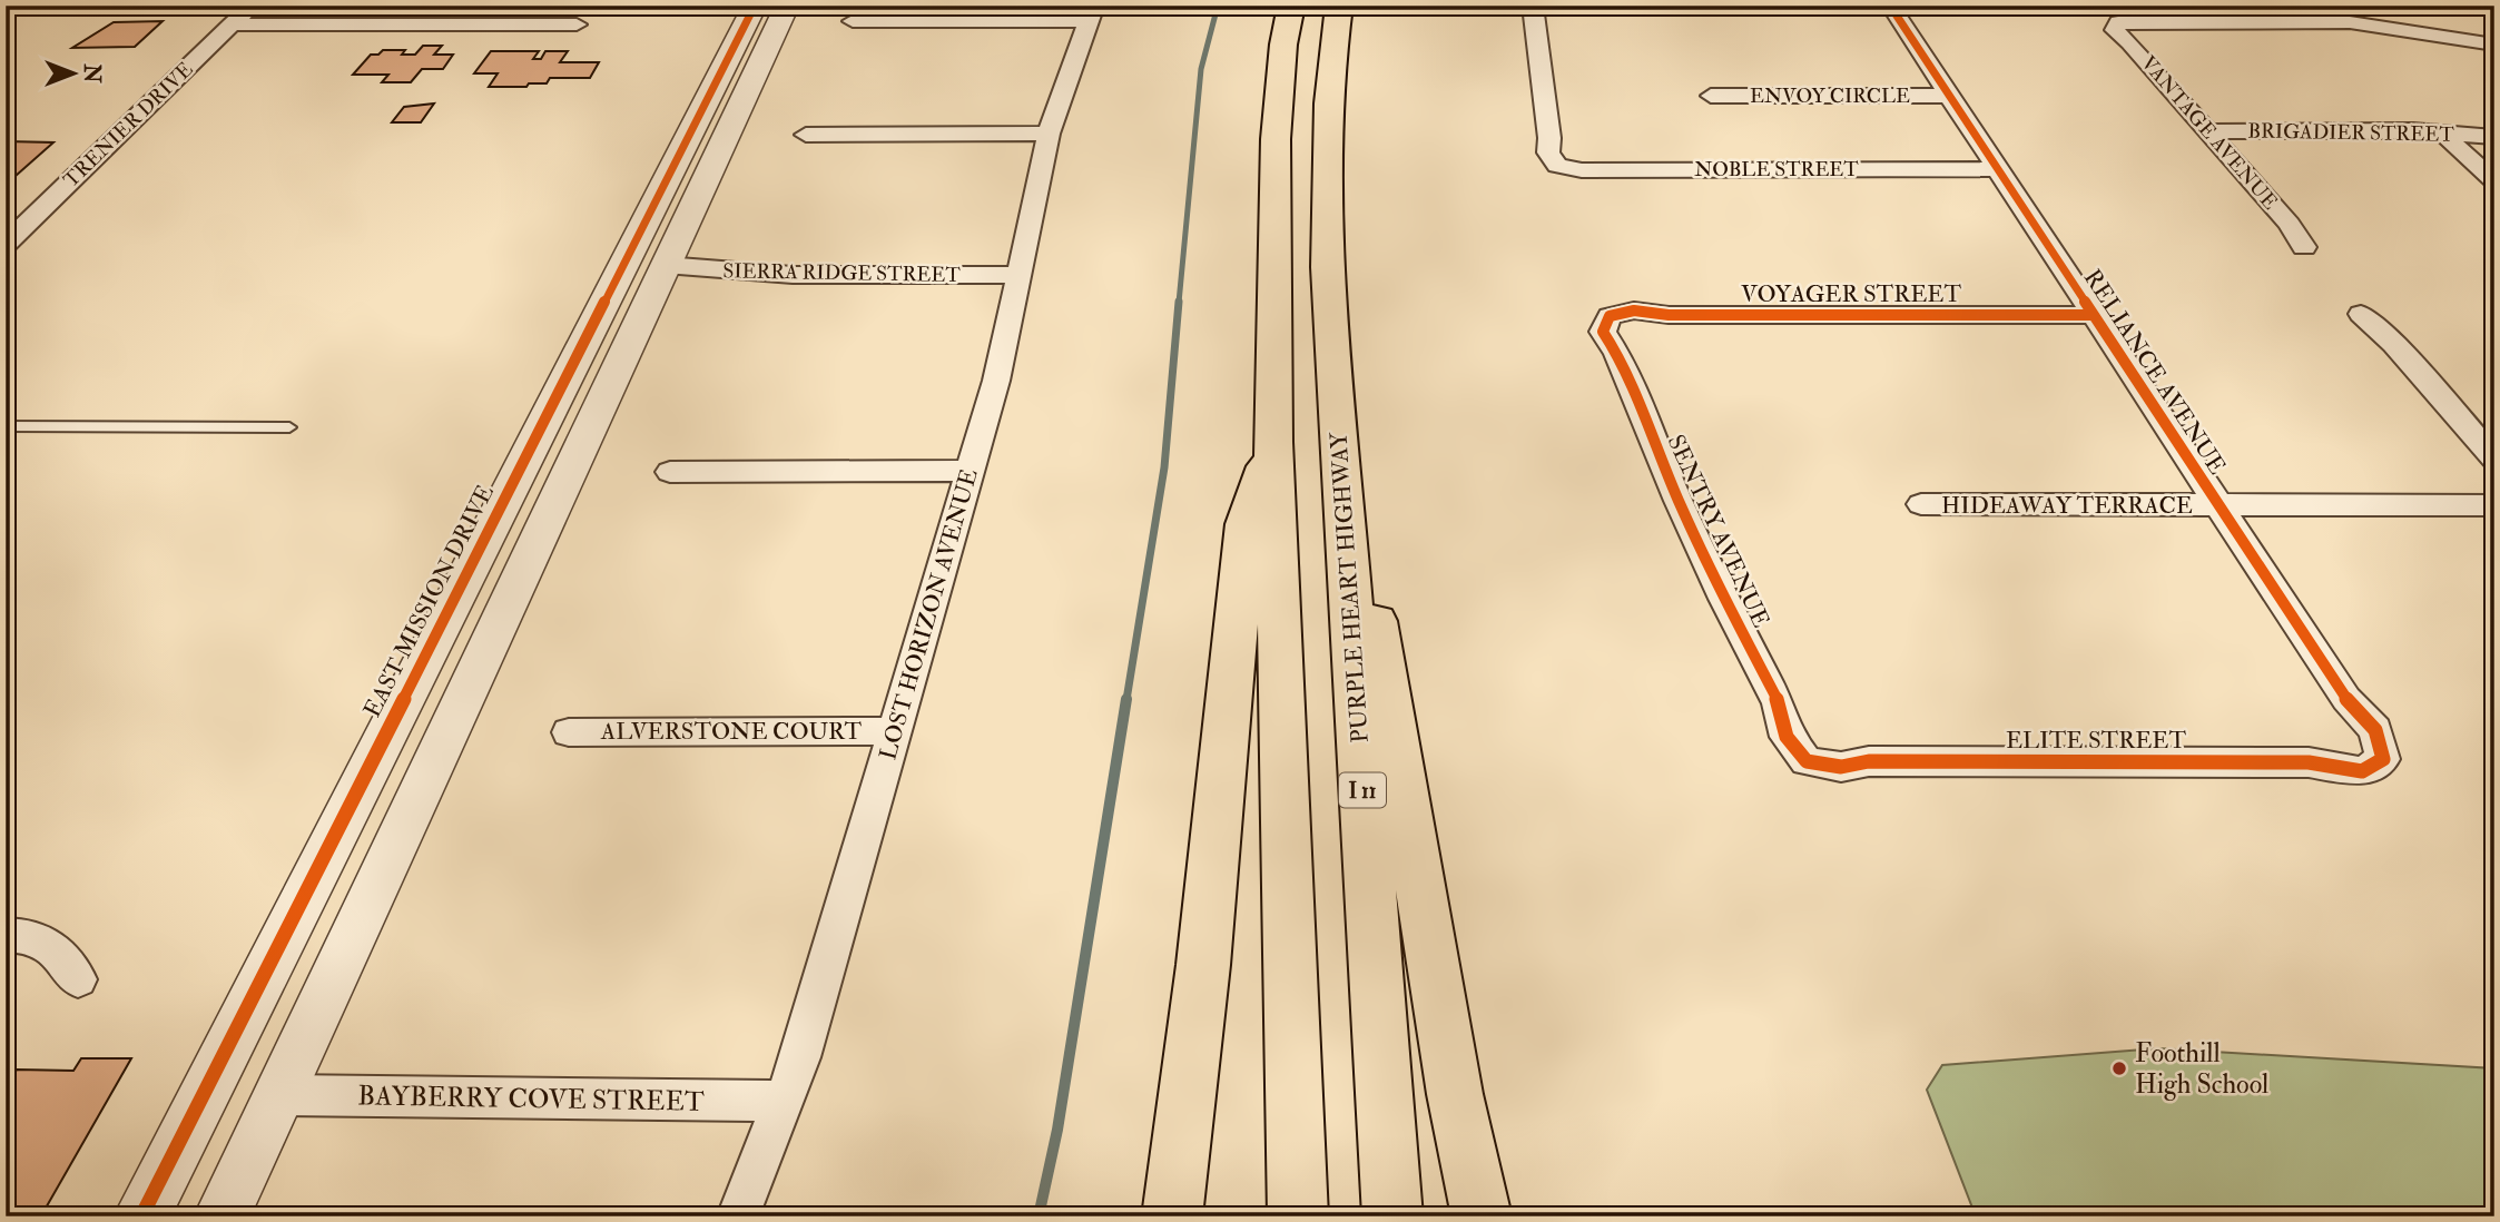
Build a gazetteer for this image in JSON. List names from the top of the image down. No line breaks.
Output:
{"streets":{"highway":["PURPLE HEART HIGHWAY","I 11"],"street":["ENVOY CIRCLE","TRENIER DRIVE","VANTAGE AVENUE","BRIGADIER STREET","NOBLE STREET","SIERRA RIDGE STREET","VOYAGER STREET","RELIANCE AVENUE","HIDEAWAY TERRACE","SENTRY AVENUE","EAST MISSION DRIVE","LOST HORIZON AVENUE","ALVERSTONE COURT","ELITE STREET","BAYBERRY COVE STREET"]},"crossings":[["ENVOY CIRCLE","RELIANCE AVENUE"],["VANTAGE AVENUE","BRIGADIER STREET"],["NOBLE STREET","RELIANCE AVENUE"],["SIERRA RIDGE STREET","LOST HORIZON AVENUE"],["VOYAGER STREET","RELIANCE AVENUE"],["VOYAGER STREET","SENTRY AVENUE"],["RELIANCE AVENUE","HIDEAWAY TERRACE"],["RELIANCE AVENUE","ELITE STREET"],["SENTRY AVENUE","ELITE STREET"],["LOST HORIZON AVENUE","ALVERSTONE COURT"],["LOST HORIZON AVENUE","BAYBERRY COVE STREET"]],"places":["Foothill High School"],"north":"right"}
